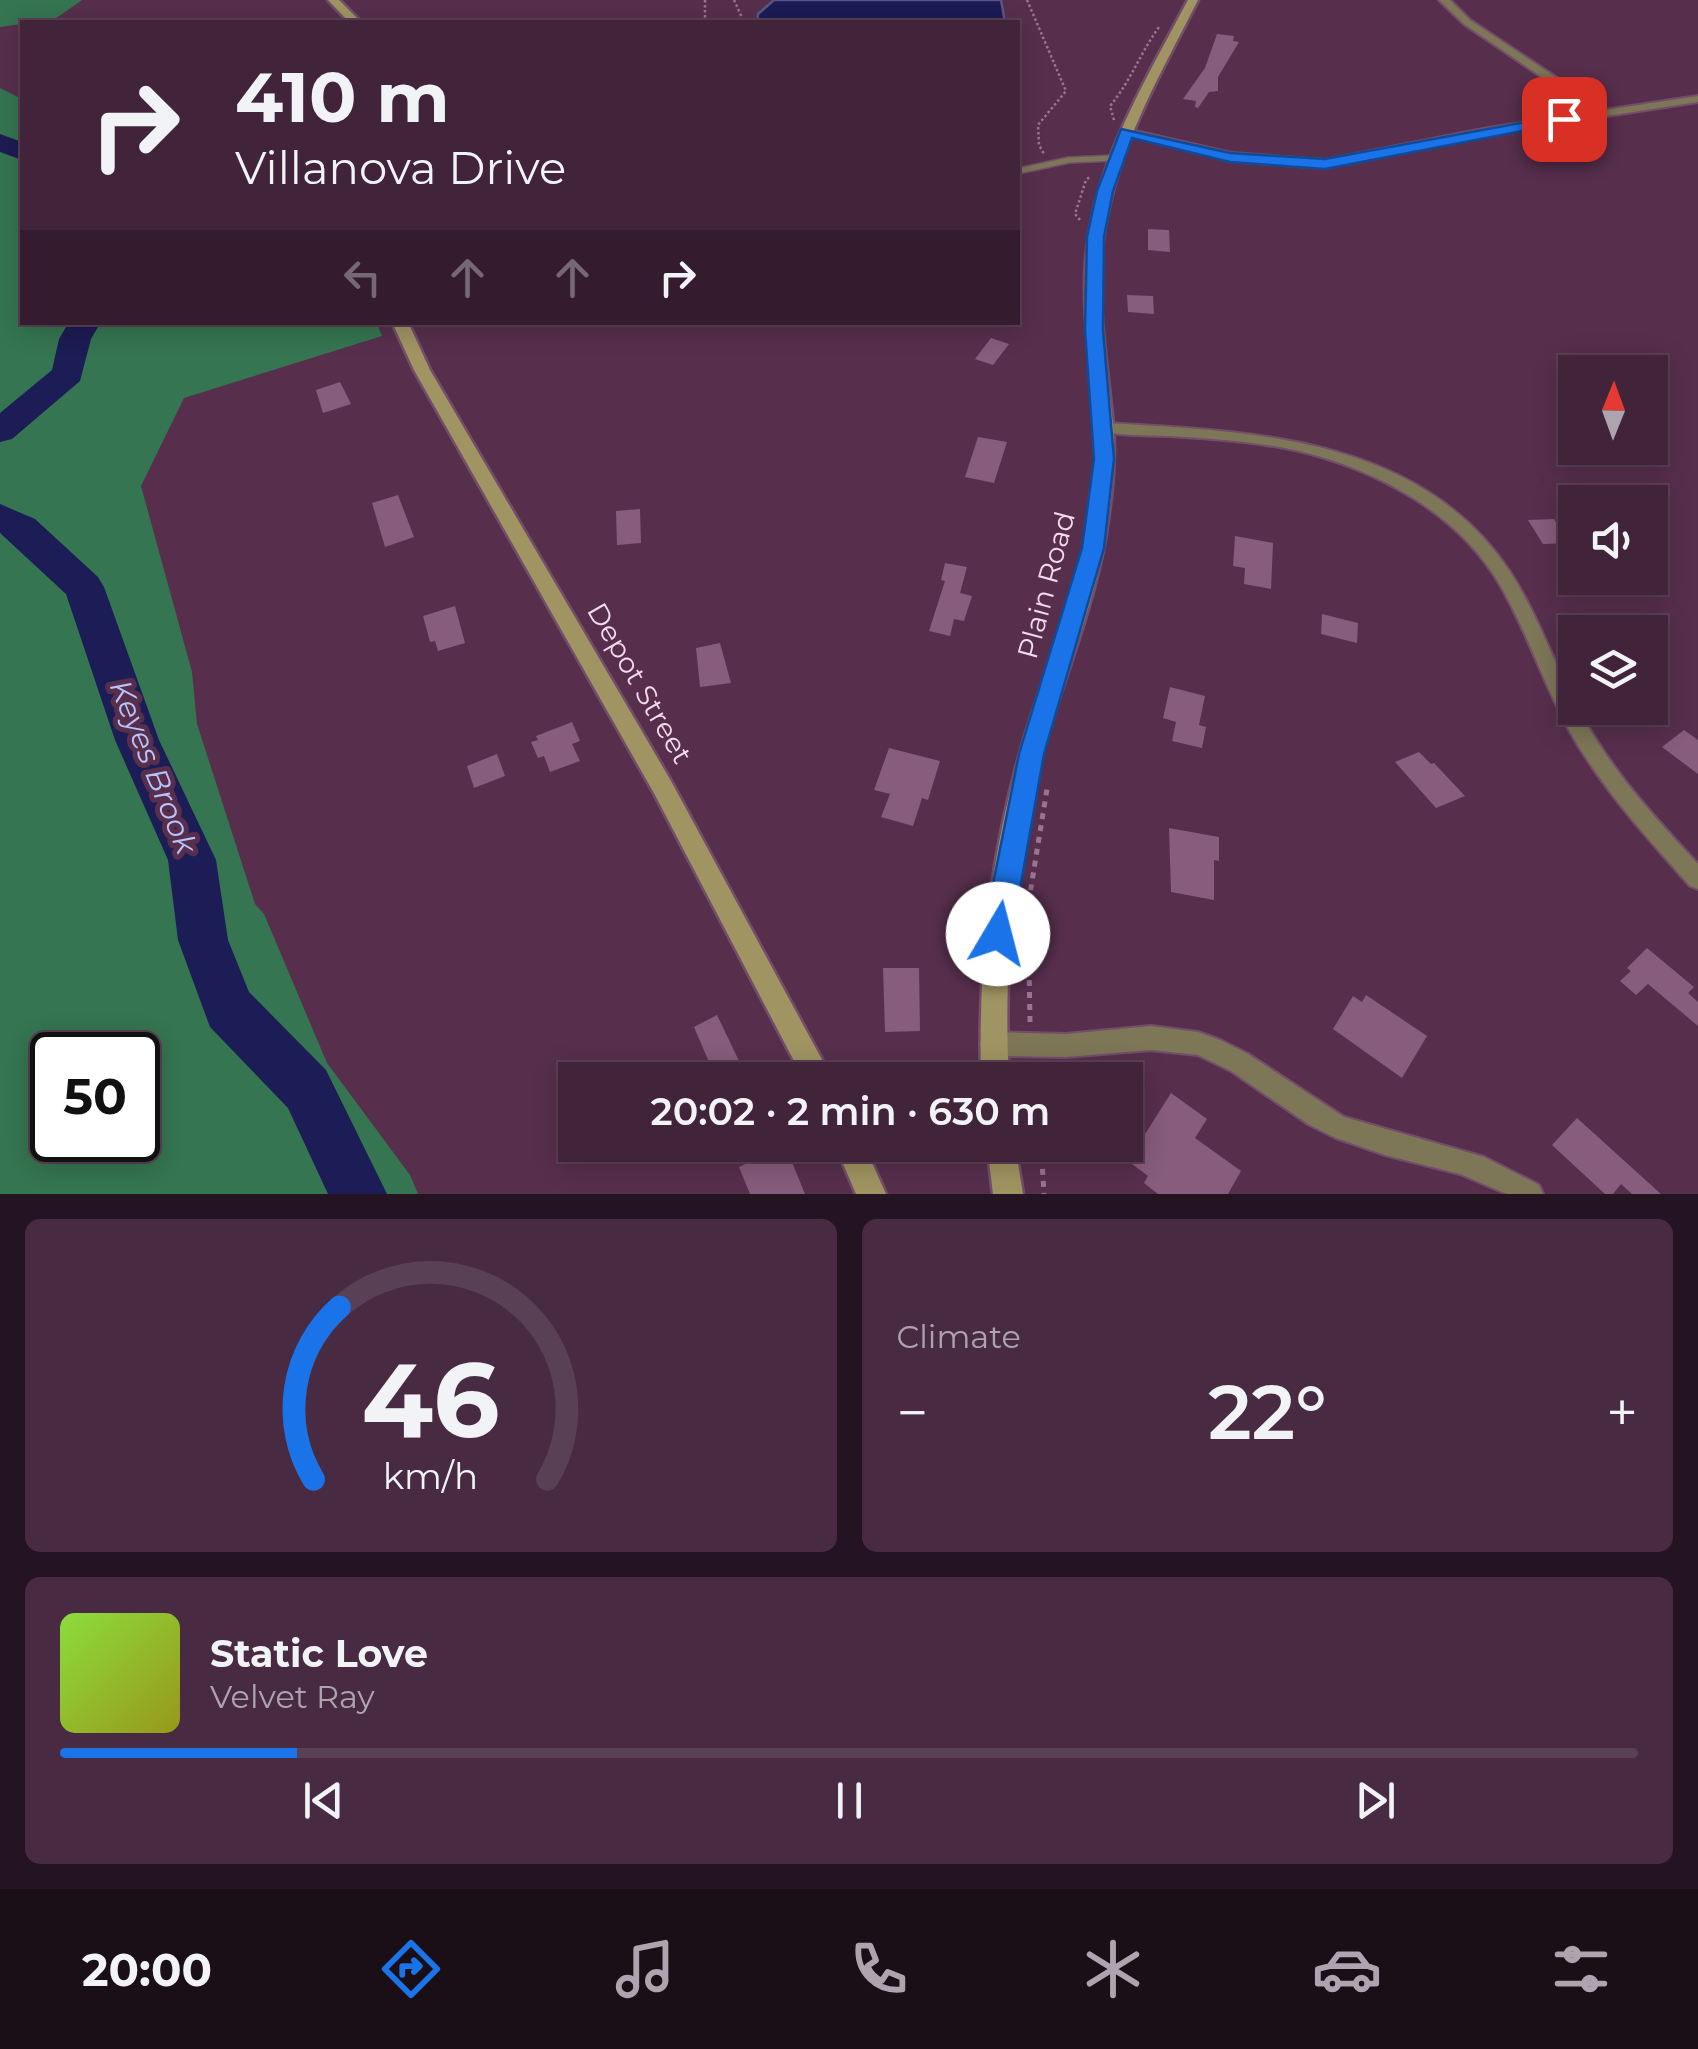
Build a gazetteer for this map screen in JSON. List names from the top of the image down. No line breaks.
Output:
{"streets":{"main road":["Plain Road","Depot Street"]},"water":["Keyes Brook"],"north":"top","page":{"turn":["410 m","Villanova Drive"],"limit":"50","trip":"20:02 · 2 min · 630 m","tile":"Climate","heat":["−","22°","+"],"song":["Static Love","Velvet Ray"],"tabs":"20:00","gauge":["46","km/h"]}}
